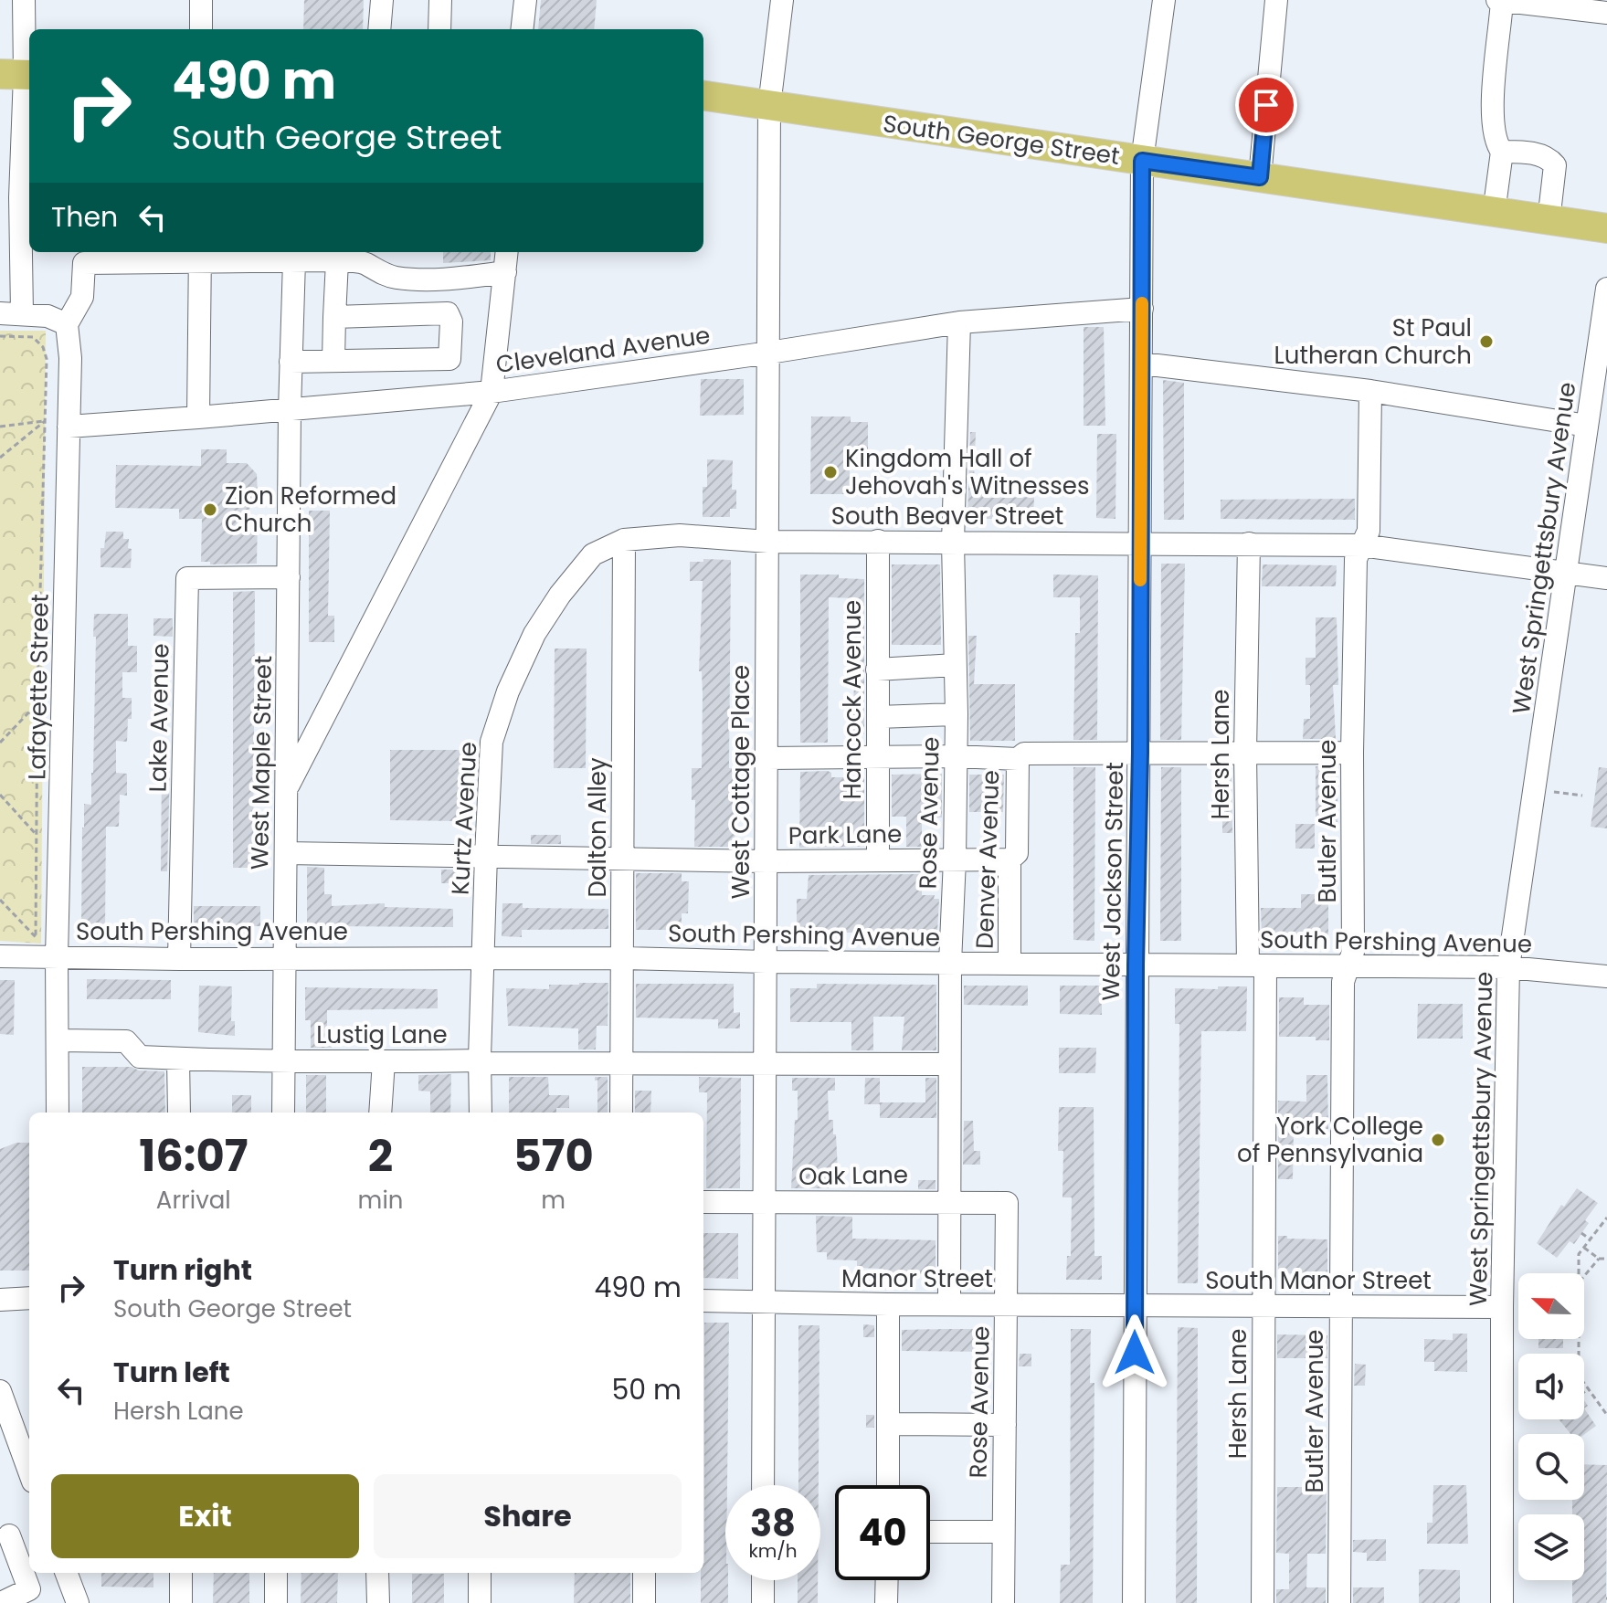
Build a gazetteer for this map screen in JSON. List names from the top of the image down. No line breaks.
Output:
{"streets":{"main road":["South George Street"],"street":["Cleveland Avenue","South Beaver Street","West Springettsbury Avenue","Lafayette Street","Hancock Avenue","Lake Avenue","Hersh Lane","West Maple Street","West Cottage Place","Rose Avenue","Kurtz Avenue","Butler Avenue","Dalton Alley","Park Lane","Denver Avenue","West Jackson Street","South Pershing Avenue","Lustig Lane","Oak Lane","Manor Street","South Manor Street"]},"crossings":[["South George Street","West Cottage Place"],["South George Street","West Jackson Street"],["Cleveland Avenue","Lafayette Street"],["Cleveland Avenue","West Maple Street"],["Cleveland Avenue","West Cottage Place"],["Cleveland Avenue","Rose Avenue"],["Cleveland Avenue","West Jackson Street"],["South Beaver Street","West Springettsbury Avenue"],["South Beaver Street","Hancock Avenue"],["South Beaver Street","Hersh Lane"],["South Beaver Street","West Cottage Place"],["South Beaver Street","Rose Avenue"],["South Beaver Street","Kurtz Avenue"],["South Beaver Street","Butler Avenue"],["South Beaver Street","West Jackson Street"],["West Springettsbury Avenue","South Pershing Avenue"],["West Springettsbury Avenue","South Manor Street"],["Lafayette Street","South Pershing Avenue"],["Lafayette Street","Lustig Lane"],["Hancock Avenue","Park Lane"],["Lake Avenue","West Maple Street"],["Lake Avenue","South Pershing Avenue"],["Hersh Lane","South Pershing Avenue"],["Hersh Lane","South Manor Street"],["West Maple Street","Park Lane"],["West Maple Street","South Pershing Avenue"],["West Maple Street","Lustig Lane"],["West Cottage Place","Kurtz Avenue"],["West Cottage Place","Park Lane"],["West Cottage Place","South Pershing Avenue"],["West Cottage Place","Lustig Lane"],["West Cottage Place","Oak Lane"],["West Cottage Place","Manor Street"],["Rose Avenue","Park Lane"],["Rose Avenue","South Pershing Avenue"],["Rose Avenue","Lustig Lane"],["Rose Avenue","Oak Lane"],["Rose Avenue","Manor Street"],["Kurtz Avenue","Dalton Alley"],["Kurtz Avenue","Park Lane"],["Kurtz Avenue","South Pershing Avenue"],["Kurtz Avenue","Lustig Lane"],["Butler Avenue","South Pershing Avenue"],["Butler Avenue","South Manor Street"],["Dalton Alley","Park Lane"],["Dalton Alley","South Pershing Avenue"],["Dalton Alley","Lustig Lane"],["Park Lane","Denver Avenue"],["Denver Avenue","South Pershing Avenue"],["West Jackson Street","South Pershing Avenue"],["West Jackson Street","Manor Street"],["West Jackson Street","South Manor Street"],["Manor Street","South Manor Street"]],"places":["St Paul Lutheran Church","Kingdom Hall of Jehovah's Witnesses","Zion Reformed Church","York College of Pennsylvania"],"north":"left","page":{"turn":["490 m","South George Street"],"then":"Then","eta":["16:07","Arrival","2","min","570","m"],"list":[{"name":"Turn right","note":"South George Street","value":"490 m"},{"name":"Turn left","note":"Hersh Lane","value":"50 m"}],"buttons":["Exit","Share"],"speed":"38 km/h","limit":"40"}}
